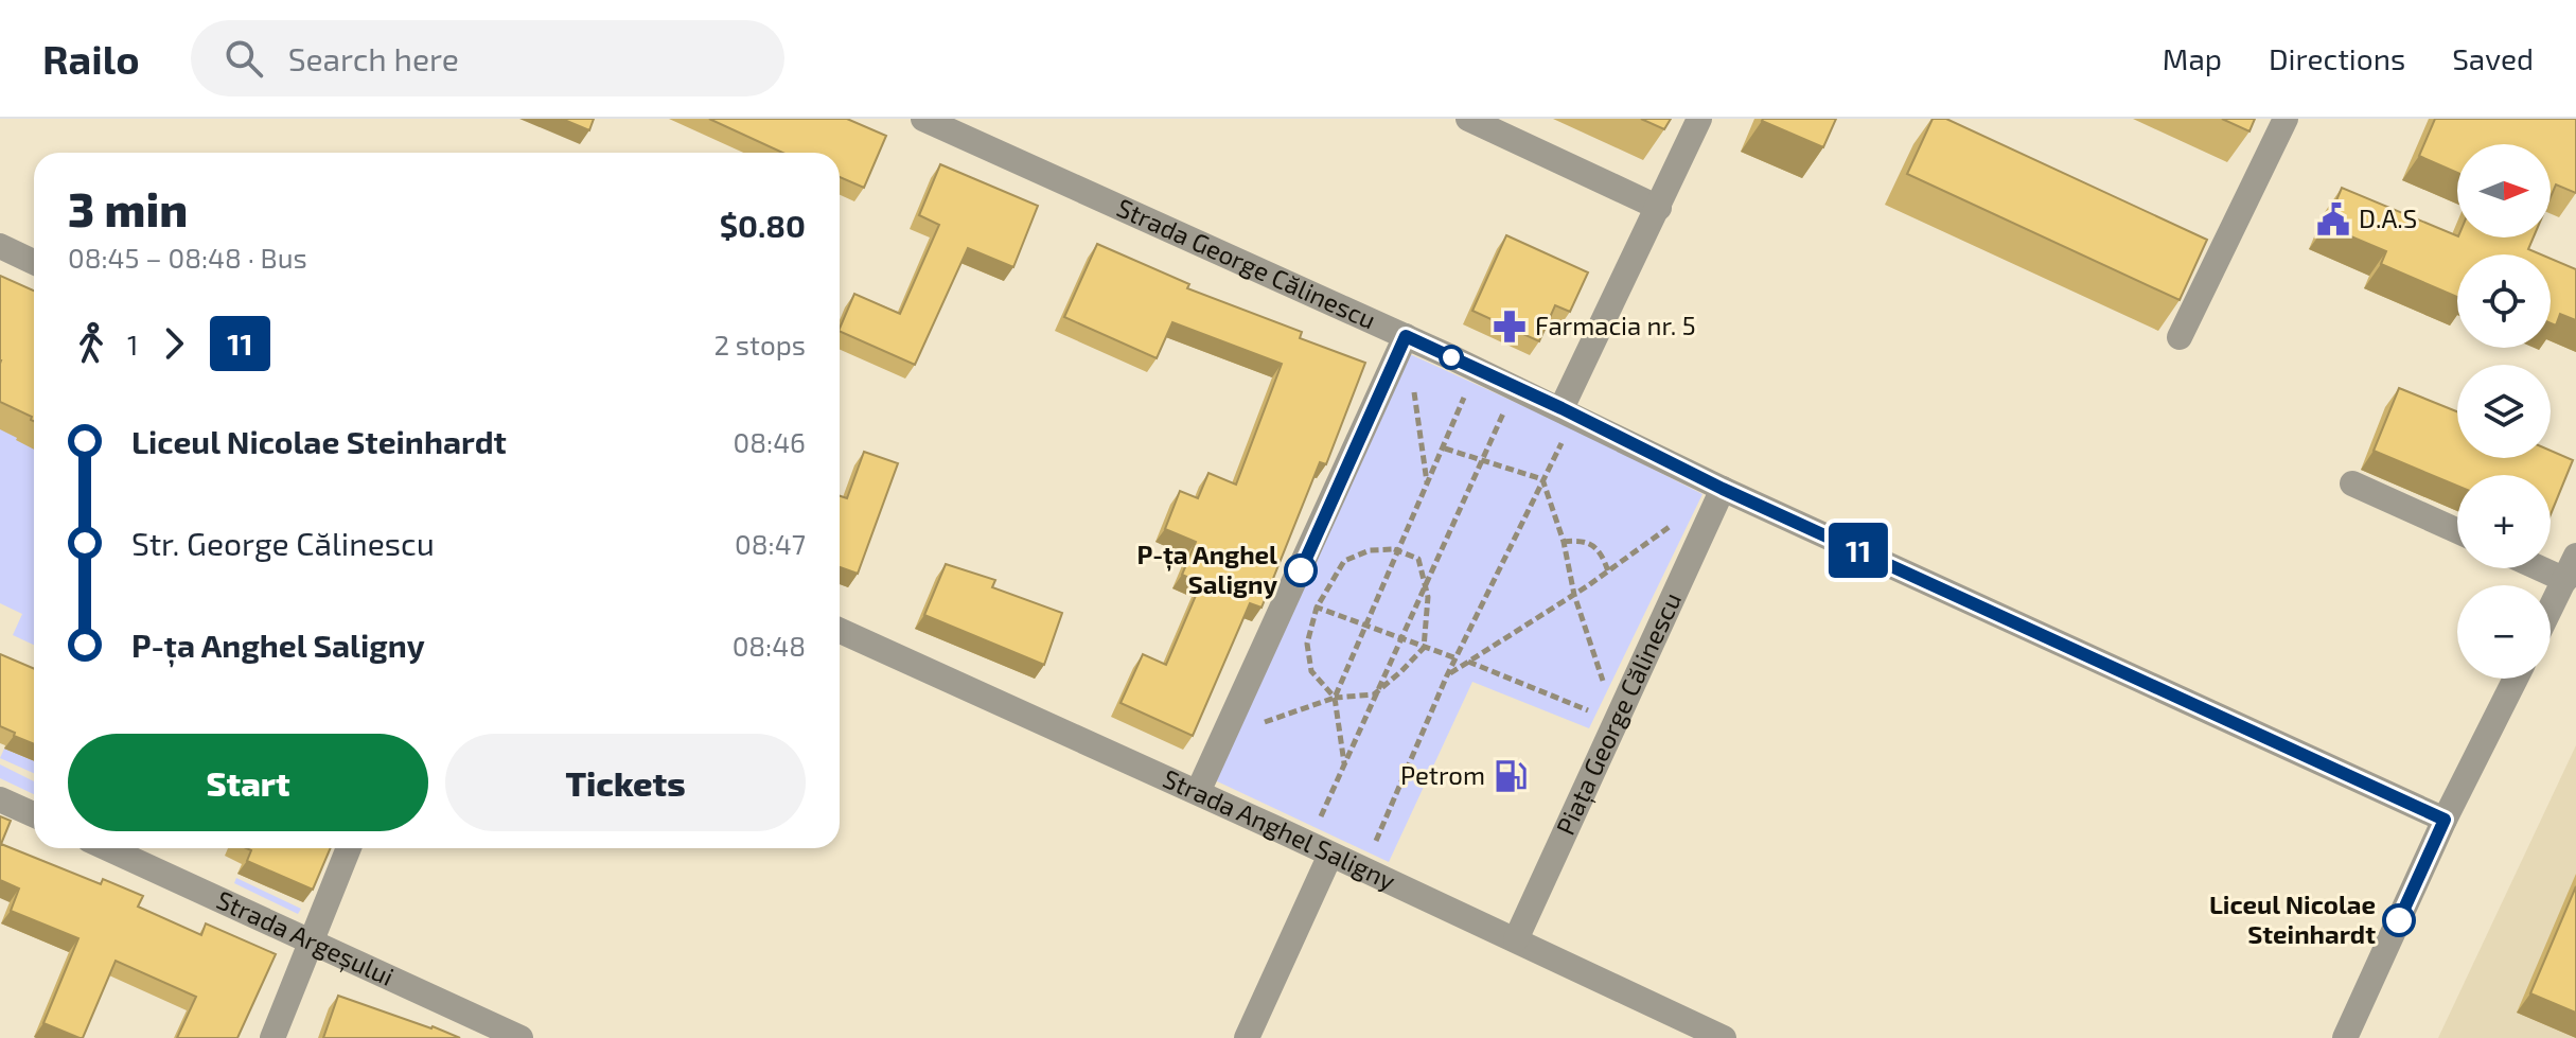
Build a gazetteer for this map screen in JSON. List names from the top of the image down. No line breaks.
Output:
{"streets":{"street":["Strada George Călinescu","Piața George Călinescu","Strada Anghel Saligny","Strada Argeșului"]},"crossings":[["Strada George Călinescu","Piața George Călinescu"],["Piața George Călinescu","Strada Anghel Saligny"]],"places":{"public building":["D.A.S"],"pharmacy":["Farmacia nr. 5"],"other":["P-ța Anghel Saligny","Liceul Nicolae Steinhardt"],"fuel station":["Petrom"]},"lines":["bus line 11"],"north":"right","page":{"header":"Railo","search":"Search here","nav":["Map","Directions","Saved"],"on_map":"11","map_buttons":["+","−"],"heading":["3 min","08:45 – 08:48 · Bus","$0.80"],"legs":["1","11","2 stops"],"list":[{"name":"Liceul Nicolae Steinhardt","value":"08:46"},{"name":"Str. George Călinescu","value":"08:47"},{"name":"P-ța Anghel Saligny","value":"08:48"}],"buttons":["Start","Tickets"]}}
